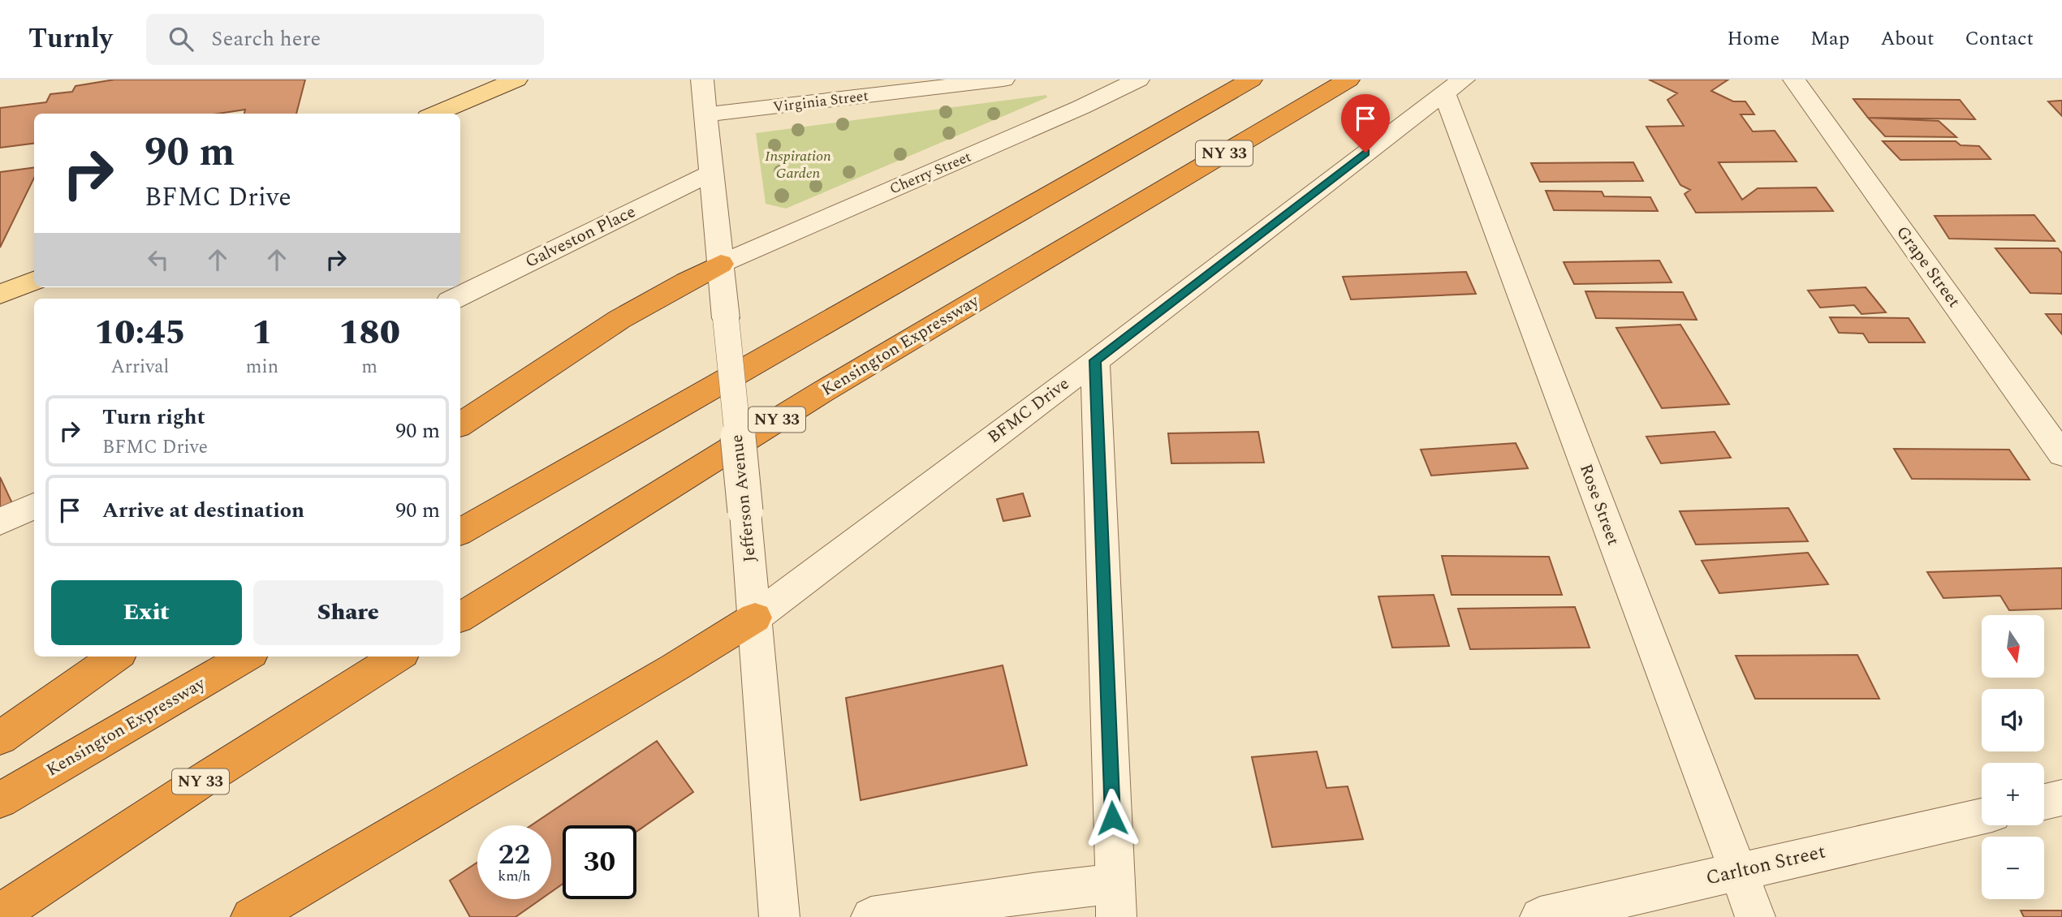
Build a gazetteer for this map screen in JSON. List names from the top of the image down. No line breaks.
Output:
{"streets":{"highway":["NY 33","Kensington Expressway"],"street":["Virginia Street","Cherry Street","Galveston Place","Grape Street","BFMC Drive","Jefferson Avenue","Rose Street","Carlton Street"]},"crossings":[["Virginia Street","Jefferson Avenue"],["Cherry Street","Jefferson Avenue"],["Galveston Place","Jefferson Avenue"],["BFMC Drive","Jefferson Avenue"],["BFMC Drive","Rose Street"],["Rose Street","Carlton Street"]],"parks":["Inspiration Garden"],"north":"bottom","page":{"header":"Turnly","search":"Search here","nav":["Home","Map","About","Contact"],"turn":["90 m","BFMC Drive"],"eta":["10:45","Arrival","1","min","180","m"],"list":[{"name":"Turn right","note":"BFMC Drive","value":"90 m"},{"name":"Arrive at destination","value":"90 m"}],"buttons":["Exit","Share"],"map_buttons":["+","−"],"speed":"22 km/h","limit":"30"}}
